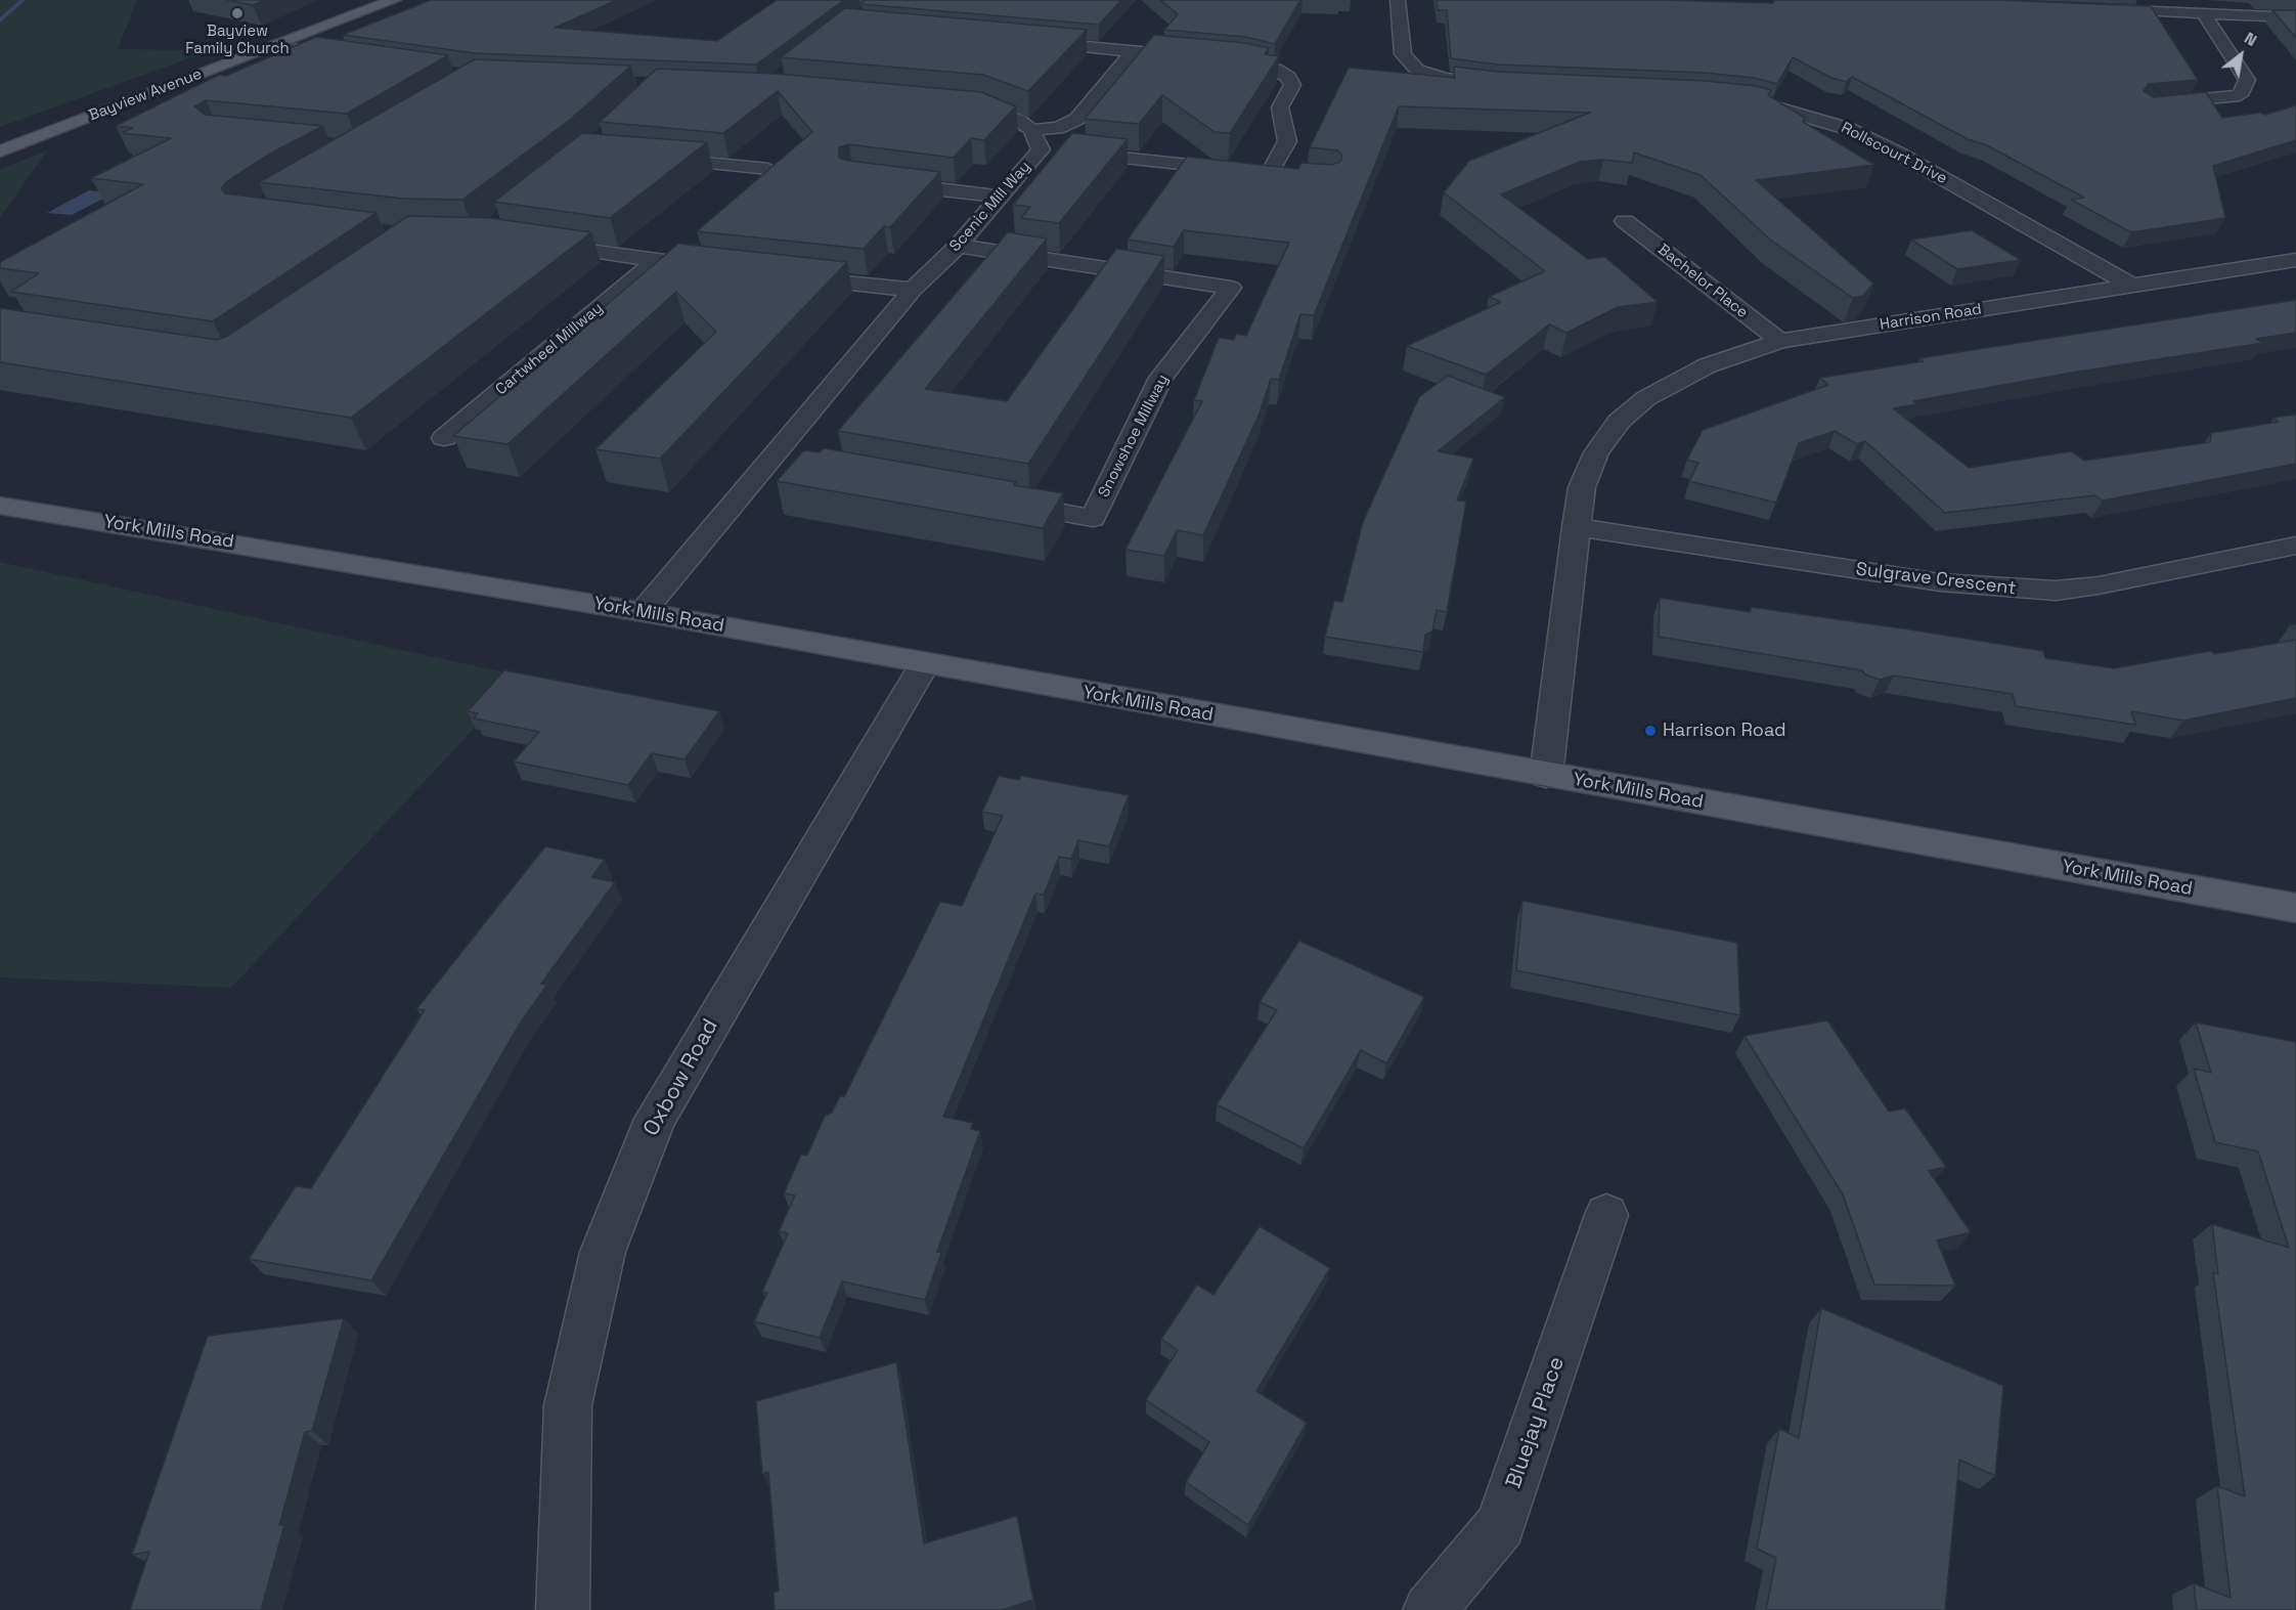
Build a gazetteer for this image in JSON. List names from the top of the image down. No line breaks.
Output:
{"streets":{"main road":["Bayview Avenue","York Mills Road"],"street":["Rollscourt Drive","Scenic Mill Way","Bachelor Place","Harrison Road","Cartwheel Millway","Snowshoe Millway","Sulgrave Crescent","Oxbow Road","Bluejay Place"]},"crossings":[["Rollscourt Drive","Harrison Road"],["Scenic Mill Way","Snowshoe Millway"],["Scenic Mill Way","York Mills Road"],["Bachelor Place","Harrison Road"],["Harrison Road","York Mills Road"],["Harrison Road","Sulgrave Crescent"],["York Mills Road","Oxbow Road"]],"places":["Bayview Family Church","Harrison Road"],"north":"top right"}
